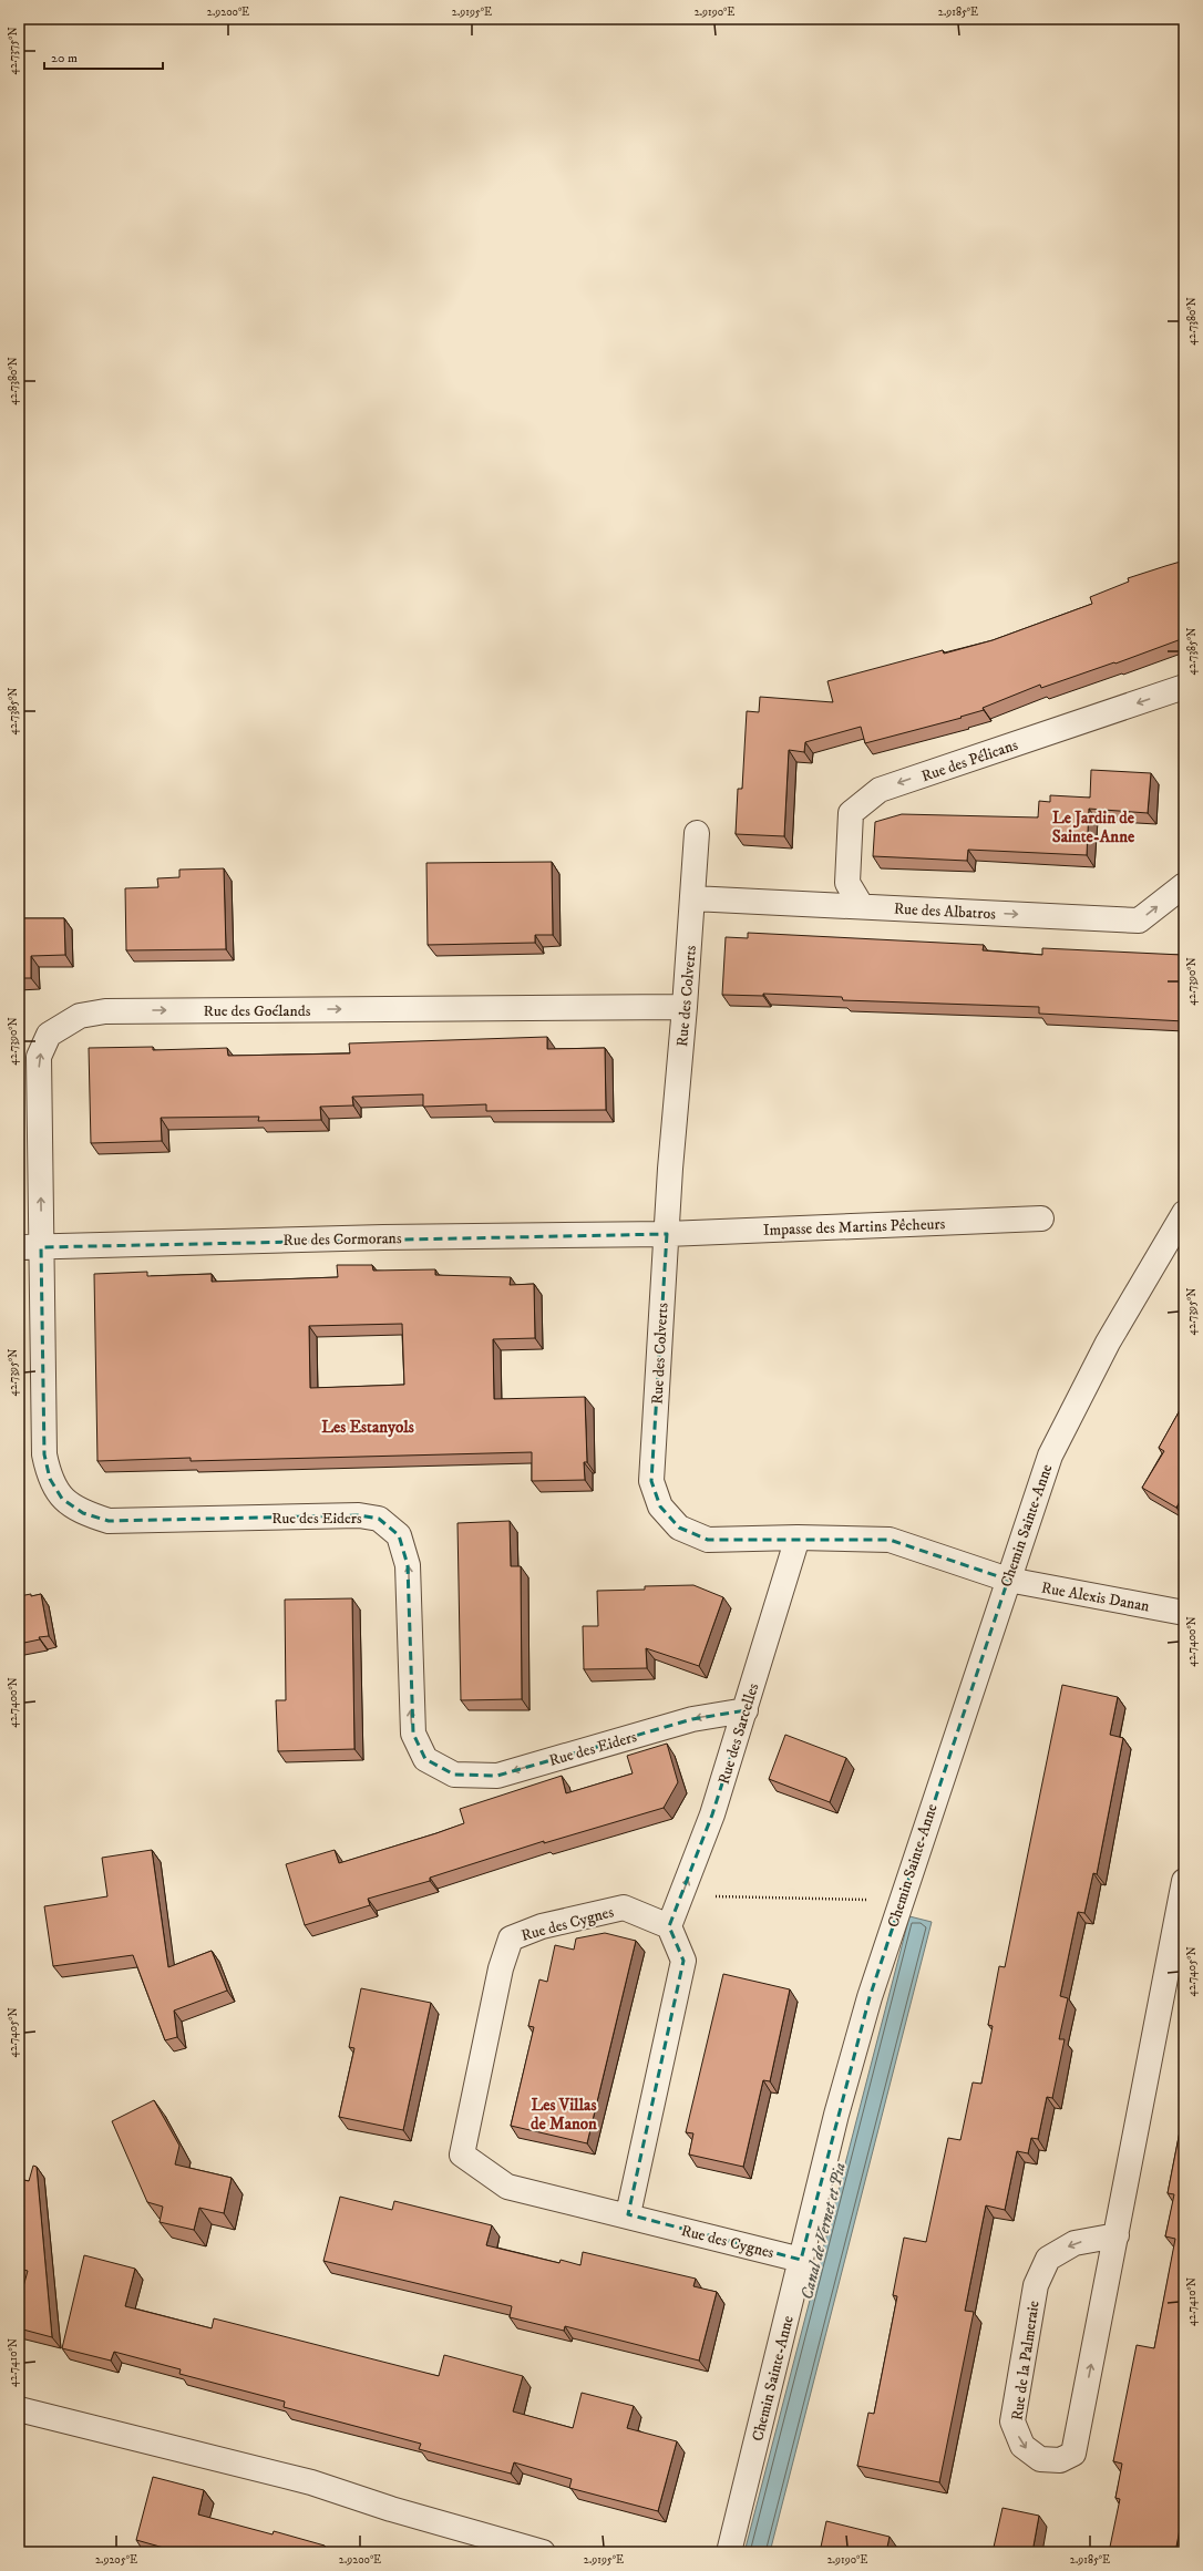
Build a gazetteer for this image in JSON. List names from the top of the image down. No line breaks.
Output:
{"streets":{"street":["Rue des Pélicans","Rue des Albatros","Rue des Colverts","Rue des Goélands","Impasse des Martins Pêcheurs","Rue des Cormorans","Rue des Eiders","Chemin Sainte-Anne","Rue Alexis Danan","Rue des Sarcelles","Rue des Cygnes","Rue de la Palmeraie"]},"crossings":[["Rue des Pélicans","Rue des Albatros"],["Rue des Albatros","Rue des Colverts"],["Rue des Colverts","Rue des Goélands"],["Rue des Colverts","Impasse des Martins Pêcheurs"],["Rue des Colverts","Rue des Cormorans"],["Rue des Colverts","Chemin Sainte-Anne"],["Rue des Colverts","Rue Alexis Danan"],["Rue des Colverts","Rue des Sarcelles"],["Rue des Goélands","Rue des Cormorans"],["Rue des Goélands","Rue des Eiders"],["Impasse des Martins Pêcheurs","Rue des Cormorans"],["Rue des Cormorans","Rue des Eiders"],["Rue des Eiders","Rue des Sarcelles"],["Chemin Sainte-Anne","Rue Alexis Danan"],["Chemin Sainte-Anne","Rue des Cygnes"],["Rue des Sarcelles","Rue des Cygnes"]],"one_way":["Rue des Pélicans","Rue des Albatros","Rue des Goélands","Rue des Sarcelles"],"districts":["Le Jardin de Sainte-Anne","Les Estanyols","Les Villas de Manon"],"water":["Canal de Vernet et Pia"],"scale_bar":"20 m","coordinates":["2.9200°E","2.9195°E","2.9190°E","2.9185°E","42.7375°N","42.7380°N","42.7385°N","42.7390°N","42.7395°N","42.7400°N","42.7405°N","42.7410°N","2.9205°E"]}
